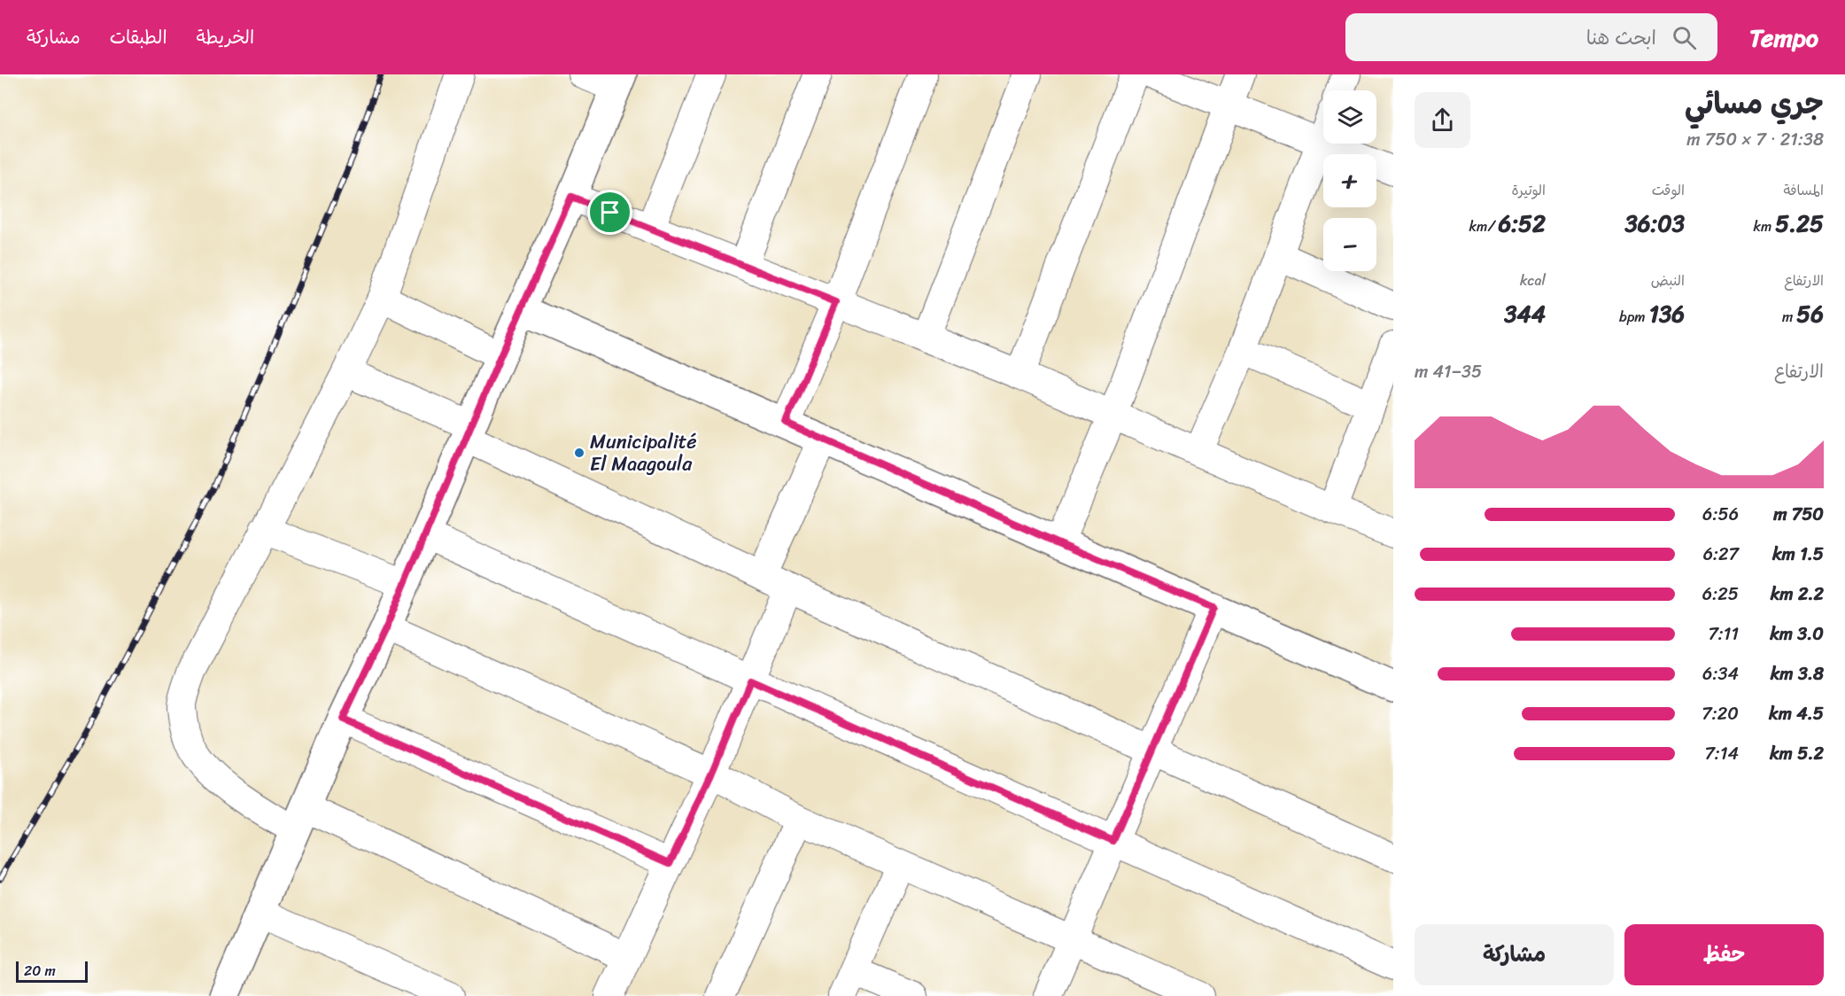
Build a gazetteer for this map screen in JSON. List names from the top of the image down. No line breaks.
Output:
{"places":["Municipalité El Maagoula"],"scale_bar":"20 m","page":{"header":"Tempo","search":"ابحث هنا","nav":["الخريطة","الطبقات","مشاركة"],"heading":["جري مسائي","21:38 · 7 × 750 m"],"map_buttons":["+","−"],"stats":[["المسافة","5.25 km"],["الوقت","36:03"],["الوتيرة","6:52 /km"],["الارتفاع","56 m"],["النبض","136 bpm"],["kcal","344"]],"chart":["الارتفاع","35–41 m"],"list":[{"name":"750 m","note":"6:56"},{"name":"1.5 km","note":"6:27"},{"name":"2.2 km","note":"6:25"},{"name":"3.0 km","note":"7:11"},{"name":"3.8 km","note":"6:34"},{"name":"4.5 km","note":"7:20"},{"name":"5.2 km","note":"7:14"}],"buttons":["حفظ","مشاركة"],"scale":"20 m"}}
